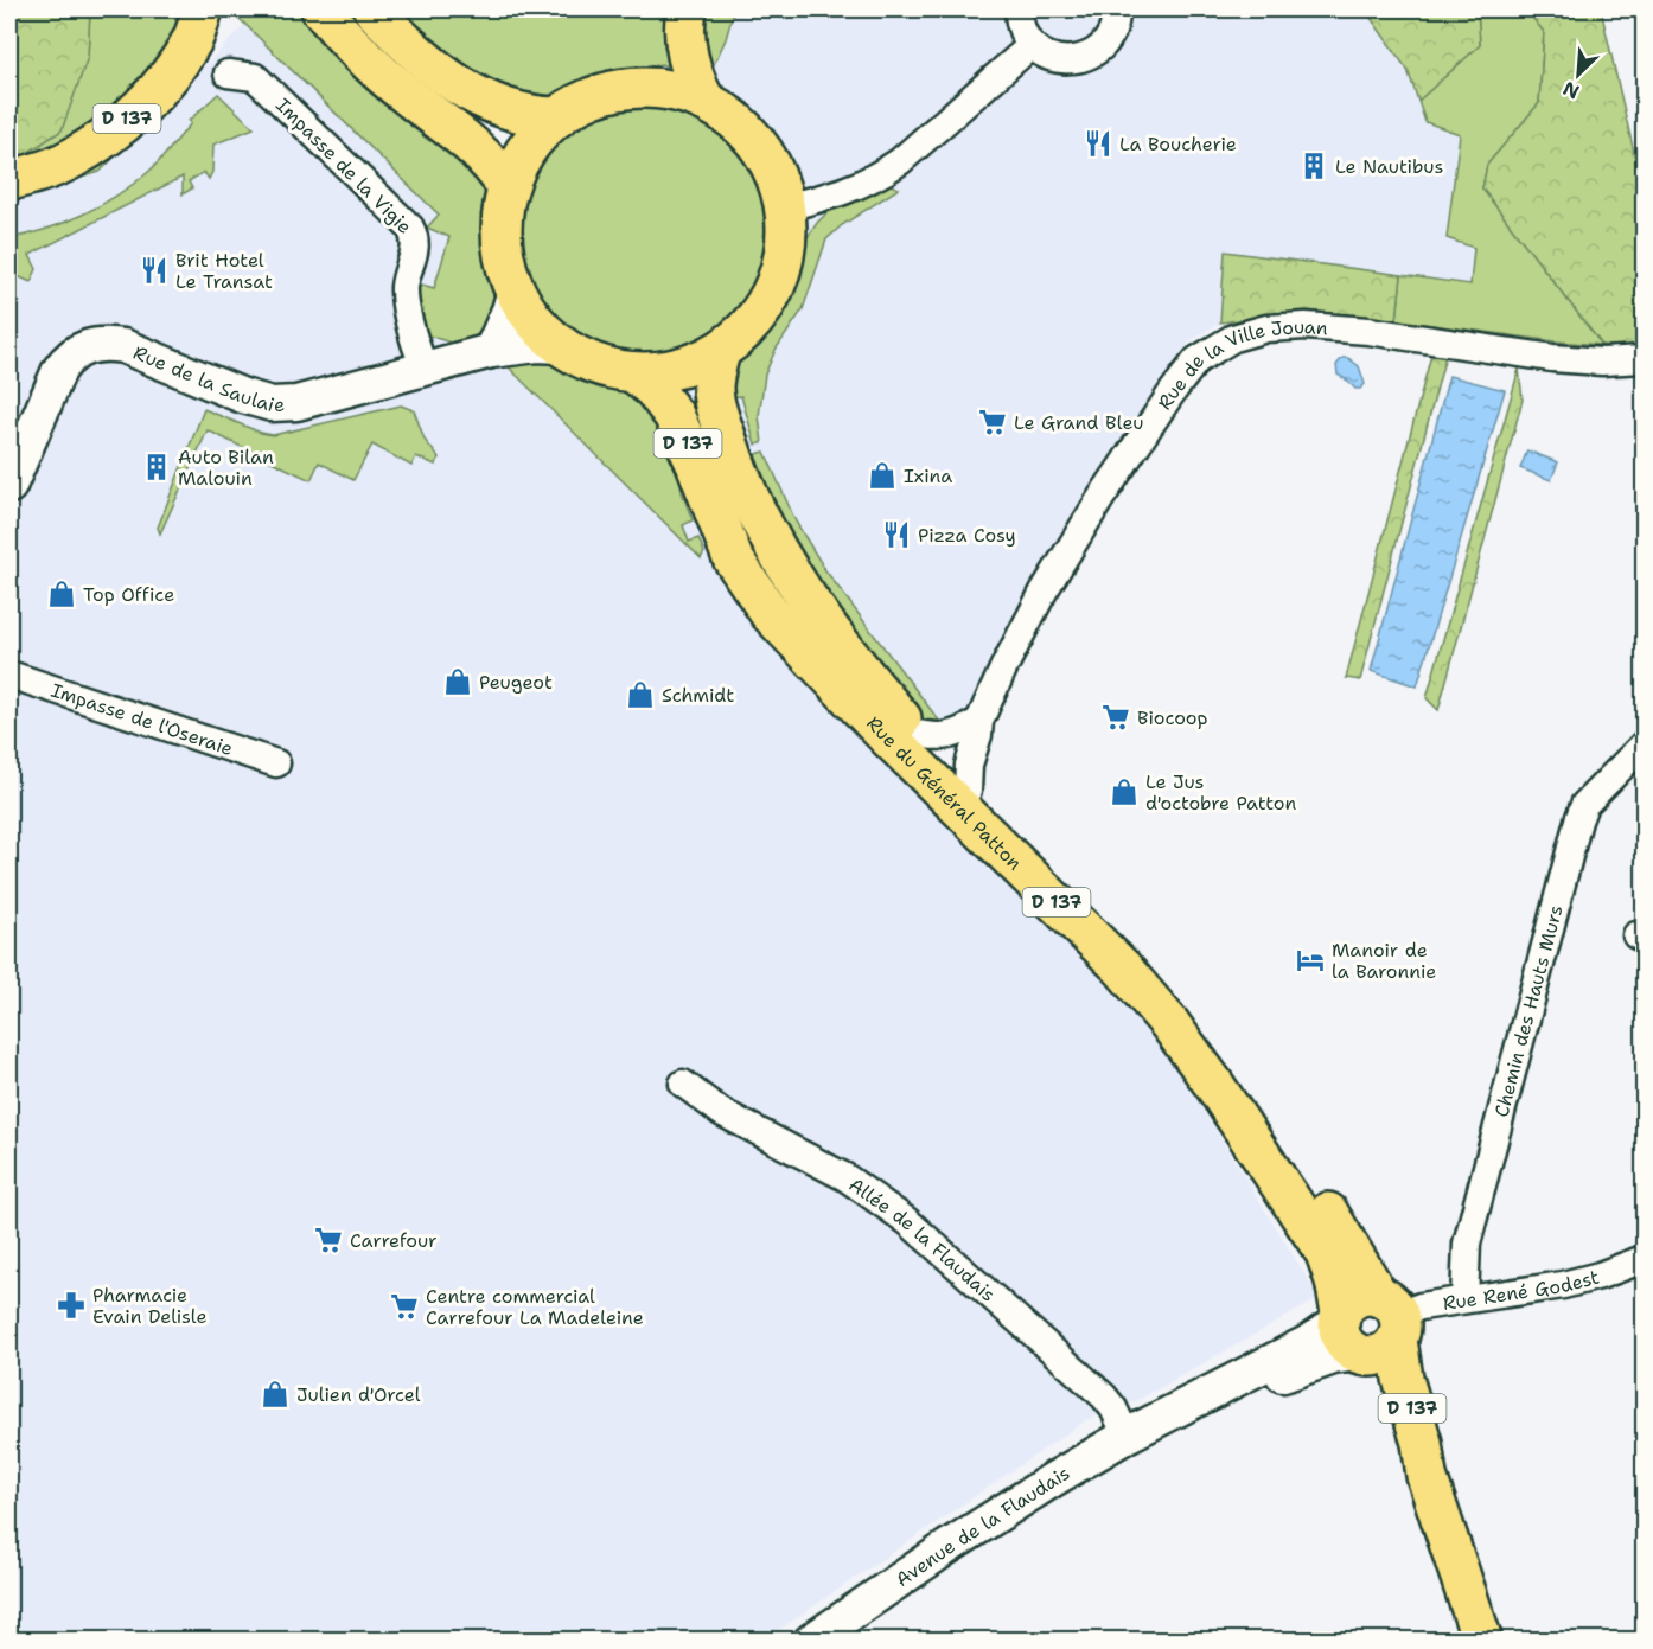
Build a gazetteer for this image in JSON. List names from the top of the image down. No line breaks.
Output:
{"streets":{"main road":["D 137","Rue du Général Patton"],"street":["Impasse de la Vigie","Rue de la Ville Jouan","Rue de la Saulaie","Impasse de l'Oseraie","Chemin des Hauts Murs","Allée de la Flaudais","Rue René Godest","Avenue de la Flaudais"]},"crossings":[["Impasse de la Vigie","Rue de la Saulaie"],["Rue de la Ville Jouan","Rue du Général Patton"],["Rue du Général Patton","Rue René Godest"],["Rue du Général Patton","Avenue de la Flaudais"],["Chemin des Hauts Murs","Rue René Godest"],["Allée de la Flaudais","Avenue de la Flaudais"]],"places":{"restaurant":["La Boucherie","Brit Hotel Le Transat","Pizza Cosy"],"building":["Le Nautibus","Auto Bilan Malouin"],"supermarket":["Le Grand Bleu","Biocoop","Carrefour","Centre commercial Carrefour La Madeleine"],"shop":["Ixina","Top Office","Peugeot","Schmidt","Le Jus d'octobre Patton","Julien d'Orcel"],"hotel":["Manoir de la Baronnie"],"pharmacy":["Pharmacie Evain Delisle"]},"north":"bottom left"}
